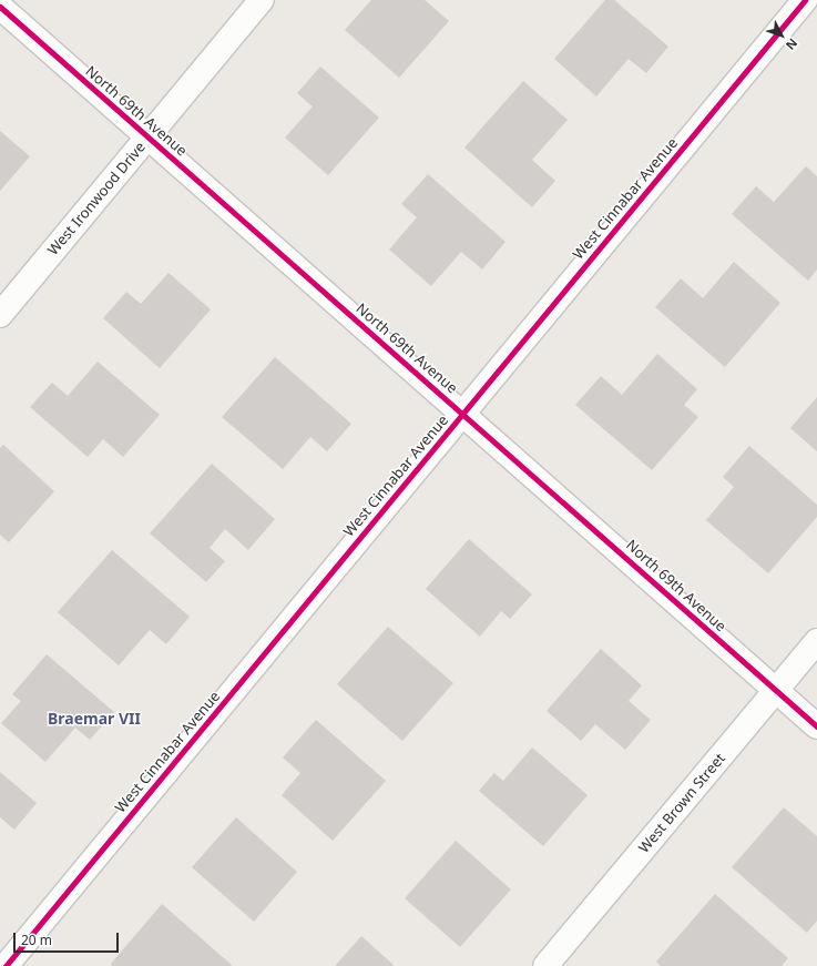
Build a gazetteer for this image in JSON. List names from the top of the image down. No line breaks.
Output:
{"streets":{"street":["North 69th Avenue","West Ironwood Drive","West Cinnabar Avenue","West Brown Street"]},"crossings":[["North 69th Avenue","West Ironwood Drive"],["North 69th Avenue","West Cinnabar Avenue"],["North 69th Avenue","West Brown Street"]],"districts":["Braemar VII"],"scale_bar":"20 m","north":"bottom right"}
